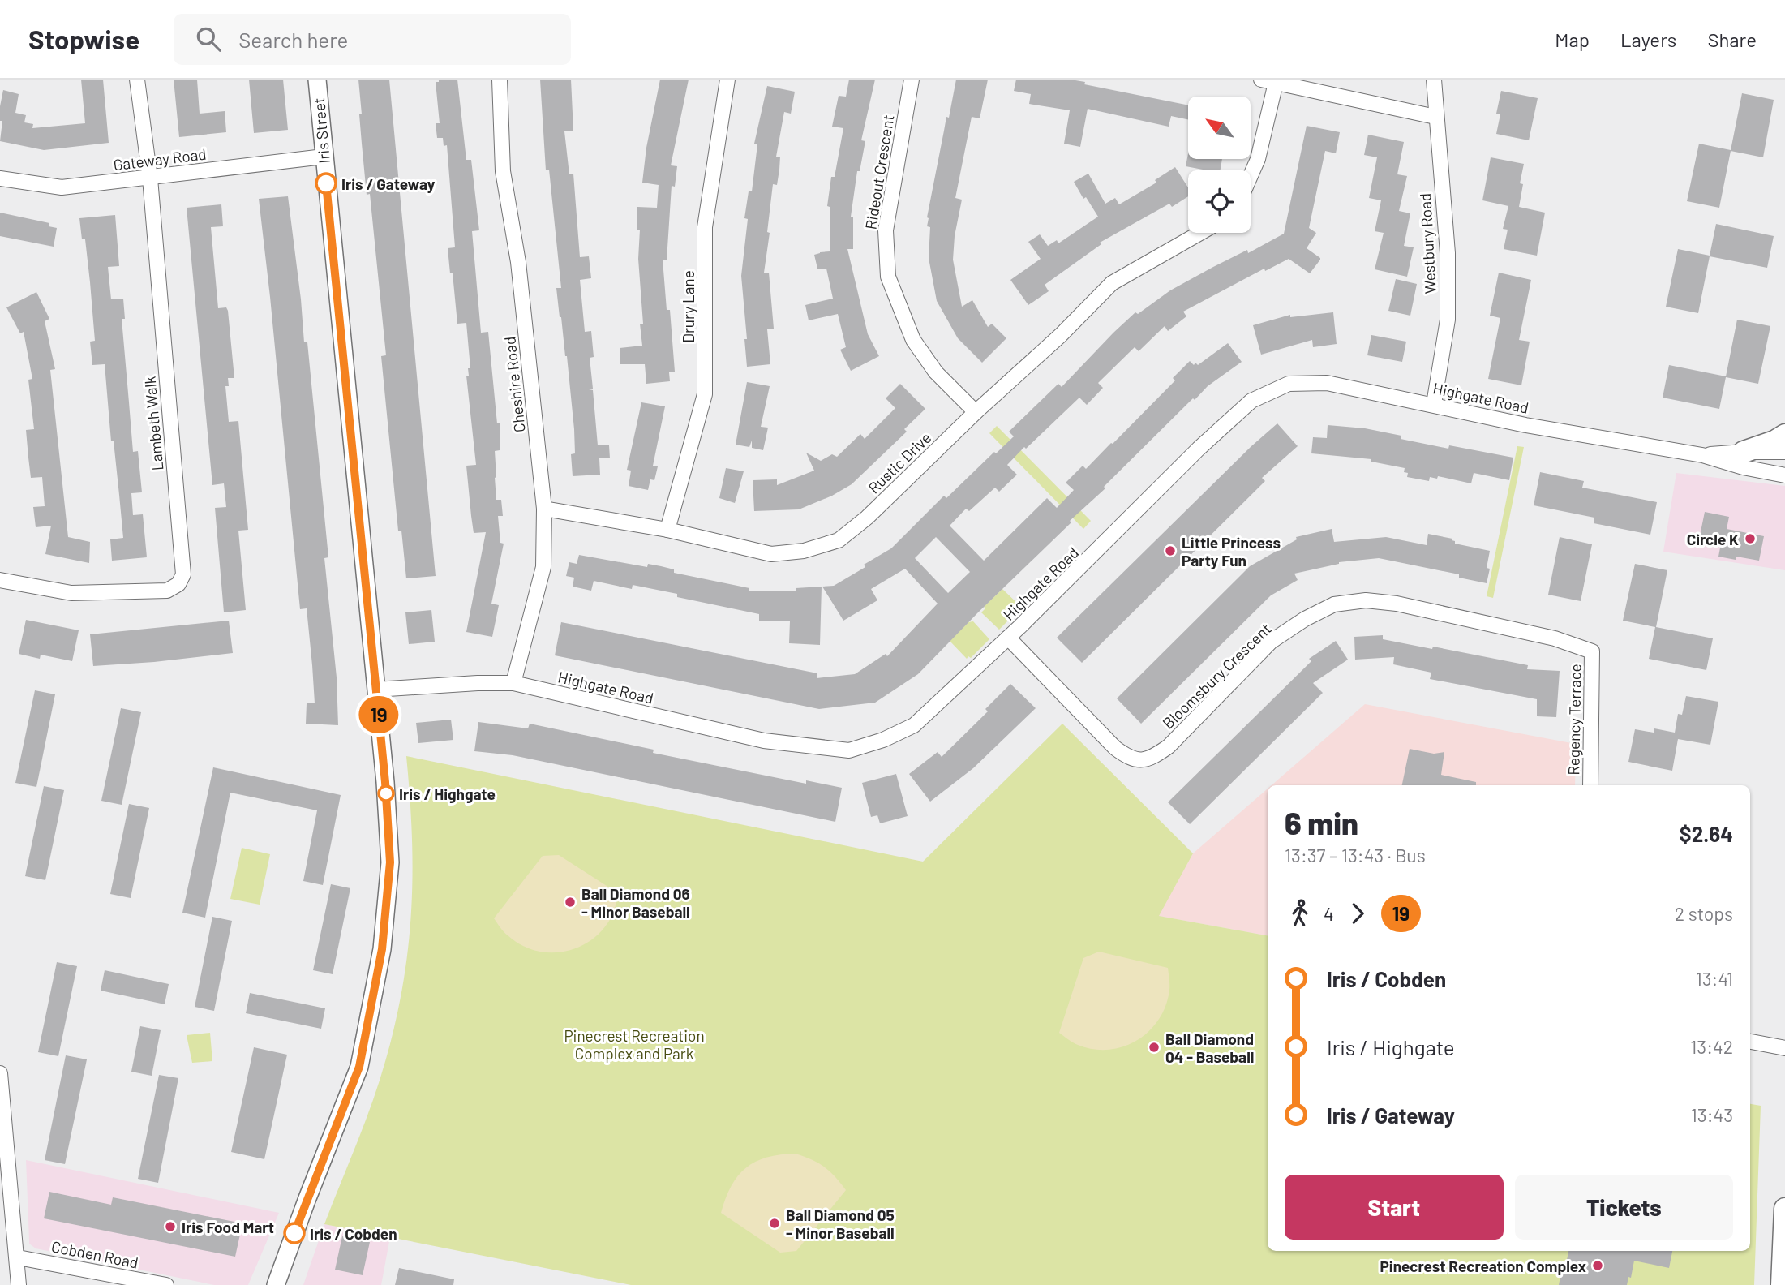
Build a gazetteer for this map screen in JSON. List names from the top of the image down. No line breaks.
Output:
{"streets":{"street":["Iris Street","Gateway Road","Rideout Crescent","Westbury Road","Drury Lane","Cheshire Road","Highgate Road","Lambeth Walk","Rustic Drive","Bloomsbury Crescent","Regency Terrace","Cobden Road"]},"crossings":[["Iris Street","Gateway Road"],["Iris Street","Highgate Road"],["Gateway Road","Lambeth Walk"],["Rideout Crescent","Rustic Drive"],["Westbury Road","Highgate Road"],["Drury Lane","Rustic Drive"],["Cheshire Road","Highgate Road"],["Cheshire Road","Rustic Drive"],["Highgate Road","Bloomsbury Crescent"],["Bloomsbury Crescent","Regency Terrace"]],"parks":["Pinecrest Recreation Complex and Park"],"places":["Iris / Gateway","Circle K","Little Princess Party Fun","Iris / Highgate","Ball Diamond 06 - Minor Baseball","Ball Diamond 04 - Baseball","Ball Diamond 05 - Minor Baseball","Iris Food Mart","Iris / Cobden","Pinecrest Recreation Complex"],"lines":["bus line 19"],"north":"top left","page":{"header":"Stopwise","search":"Search here","nav":["Map","Layers","Share"],"on_map":"19","heading":["6 min","13:37 – 13:43 · Bus","$2.64"],"legs":["4","19","2 stops"],"list":[{"name":"Iris / Cobden","value":"13:41"},{"name":"Iris / Highgate","value":"13:42"},{"name":"Iris / Gateway","value":"13:43"}],"buttons":["Start","Tickets"]}}
